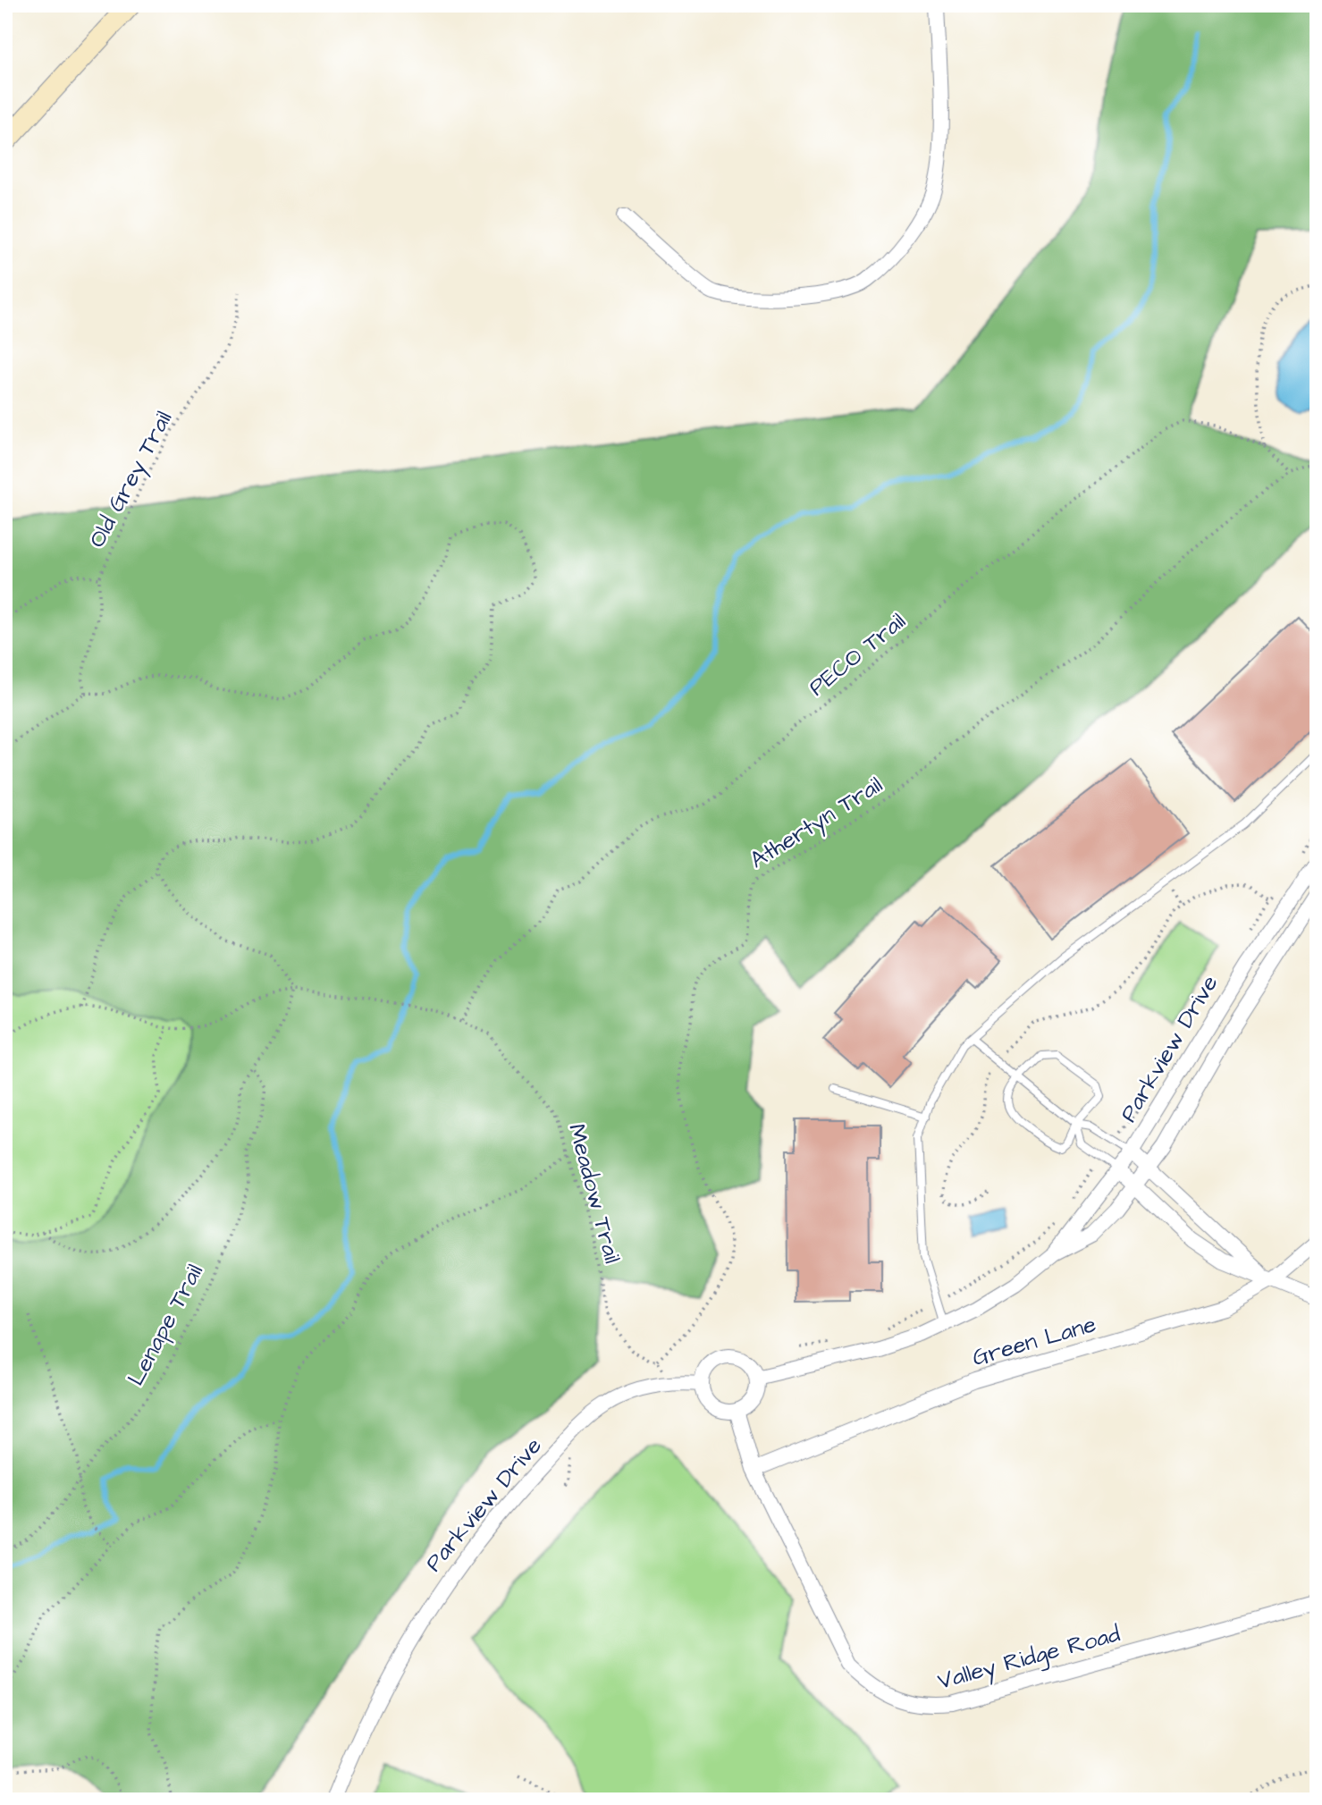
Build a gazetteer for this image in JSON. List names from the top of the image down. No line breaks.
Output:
{"streets":{"street":["Parkview Drive","Green Lane","Valley Ridge Road"],"path":["Old Grey Trail","PECO Trail","Athertyn Trail","Meadow Trail","Lenape Trail"]},"crossings":[["PECO Trail","Athertyn Trail"],["PECO Trail","Meadow Trail"],["Athertyn Trail","Meadow Trail"],["Parkview Drive","Valley Ridge Road"],["Green Lane","Valley Ridge Road"]]}
